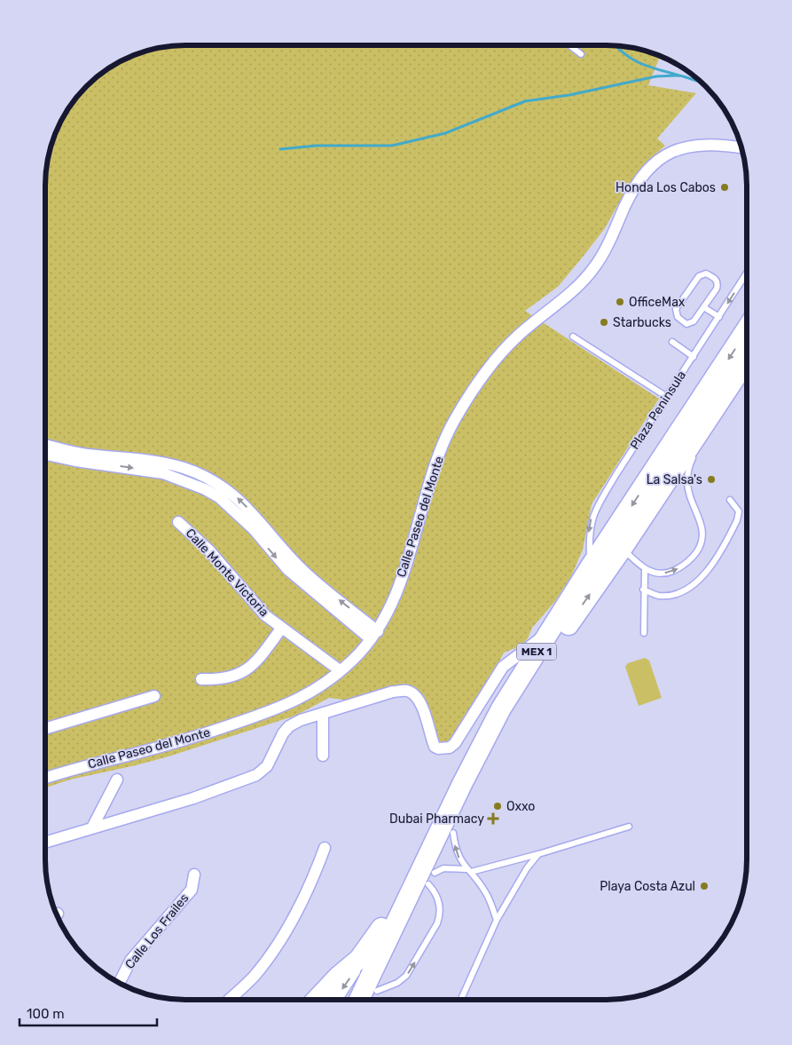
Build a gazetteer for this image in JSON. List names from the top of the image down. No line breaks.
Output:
{"streets":{"highway":["MEX 1"],"street":["Calle Paseo del Monte","Calle Monte Victoria","Calle Los Frailes"],"lane":["Plaza Peninsula"]},"crossings":[["Plaza Peninsula","MEX 1"],["Calle Paseo del Monte","Calle Monte Victoria"]],"one_way":["Plaza Peninsula"],"places":{"other":["Honda Los Cabos","OfficeMax","Starbucks","La Salsa's","Oxxo","Playa Costa Azul"],"health":["Dubai Pharmacy"]},"scale_bar":"100 m"}
